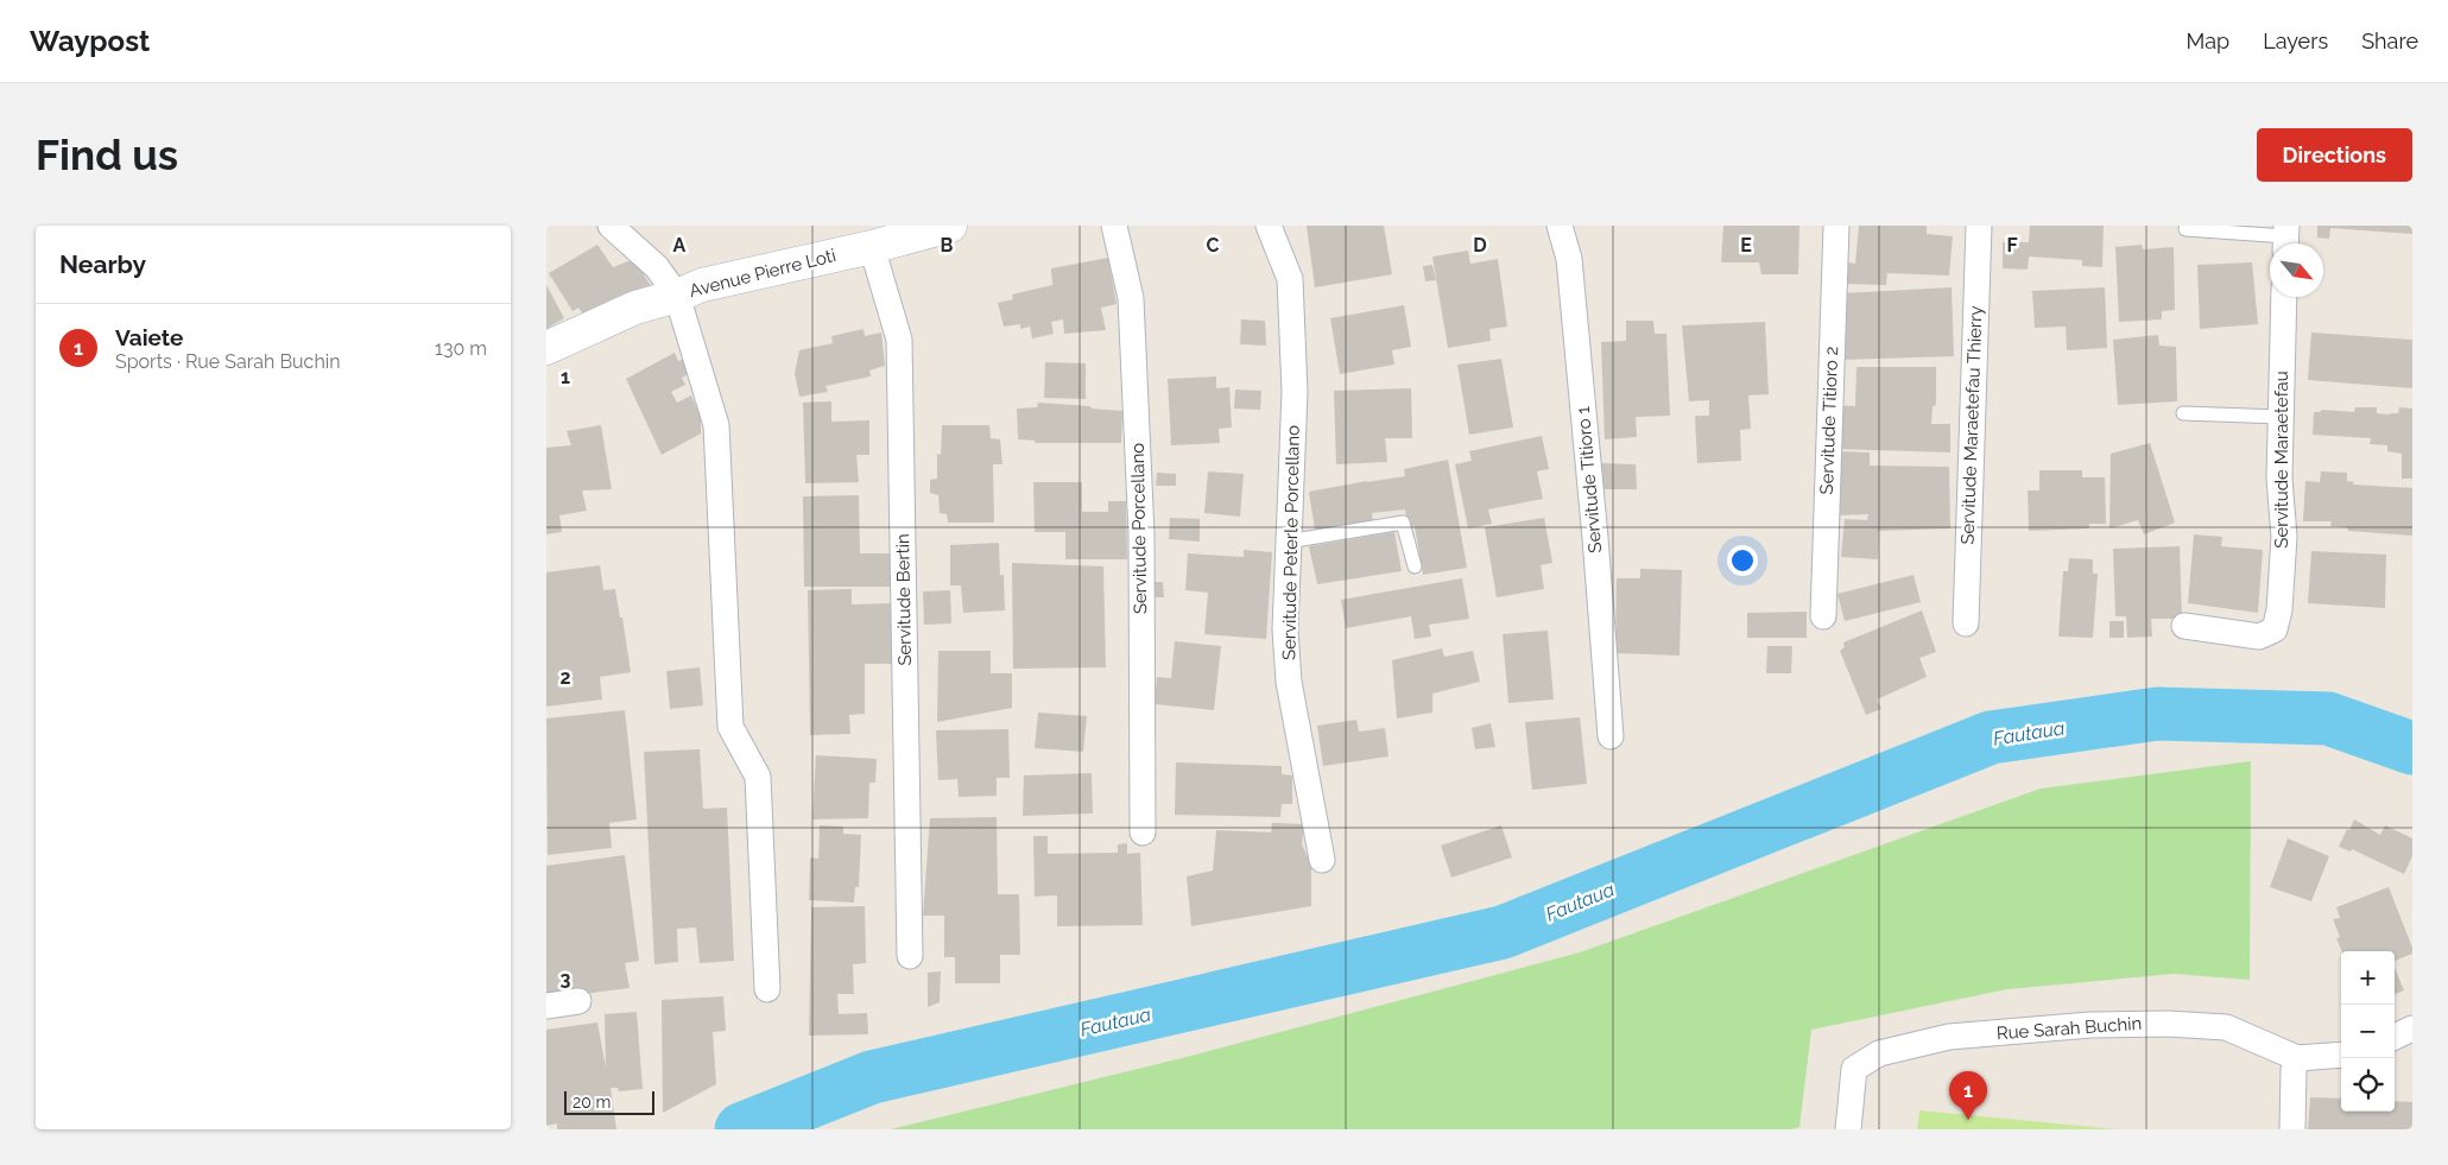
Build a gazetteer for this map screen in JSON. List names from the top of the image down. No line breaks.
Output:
{"streets":{"main road":["Avenue Pierre Loti"],"street":["Servitude Titioro 2","Servitude Maraetefau Thierry","Servitude Maraetefau","Servitude Titioro 1","Servitude Porcellano","Servitude Peterle Porcellano","Servitude Bertin","Rue Sarah Buchin"]},"crossings":[["Avenue Pierre Loti","Servitude Bertin"]],"water":["Fautaua"],"scale_bar":"20 m","north":"bottom right","page":{"header":"Waypost","nav":["Map","Layers","Share"],"buttons":"Directions","title":"Find us","heading":"Nearby","list":[{"mark":"1","name":"Vaiete","note":"Sports · Rue Sarah Buchin","value":"130 m"}],"map_buttons":["+","−"],"pins":"1","scale":"20 m"},"grid":{"columns":["A","B","C","D","E","F"],"rows":["1","2","3"]}}
